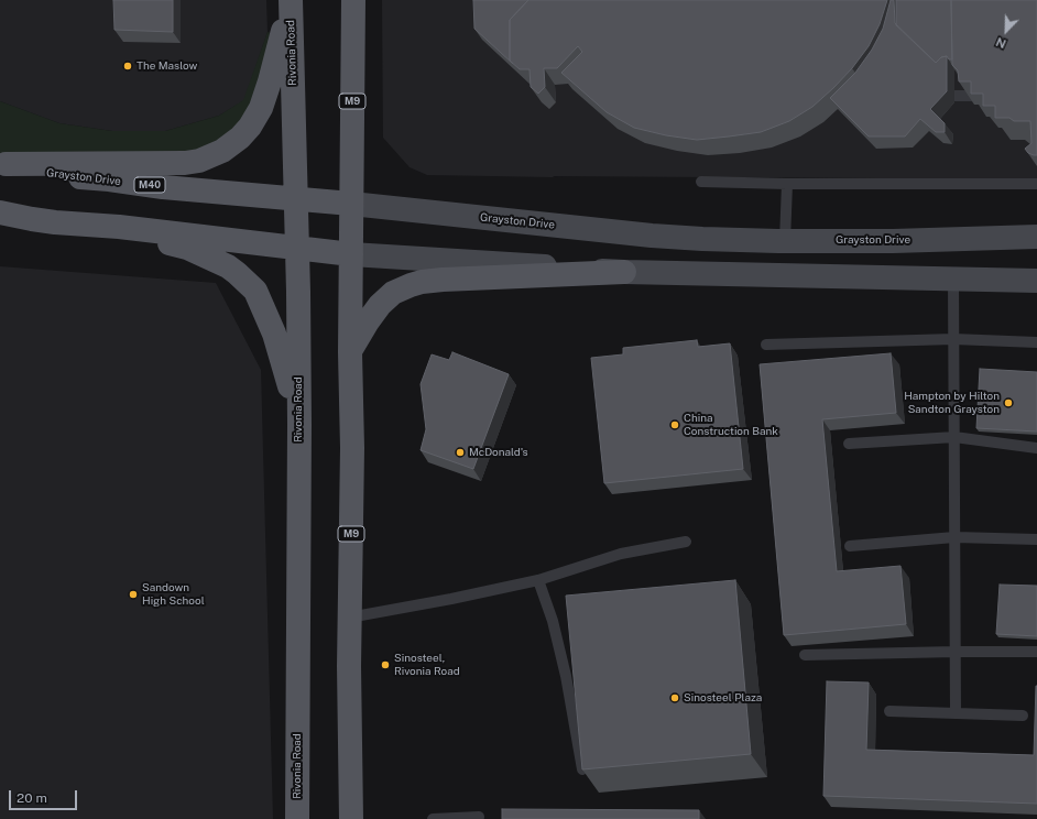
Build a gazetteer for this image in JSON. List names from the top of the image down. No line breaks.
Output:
{"streets":{"main road":["Rivonia Road","M9","Grayston Drive","M40"]},"crossings":[["Rivonia Road","Grayston Drive"],["M9","Grayston Drive"]],"places":["The Maslow","Hampton by Hilton Sandton Grayston","China Construction Bank","McDonald's","Sandown High School","Sinosteel, Rivonia Road","Sinosteel Plaza"],"scale_bar":"20 m","north":"bottom left"}
